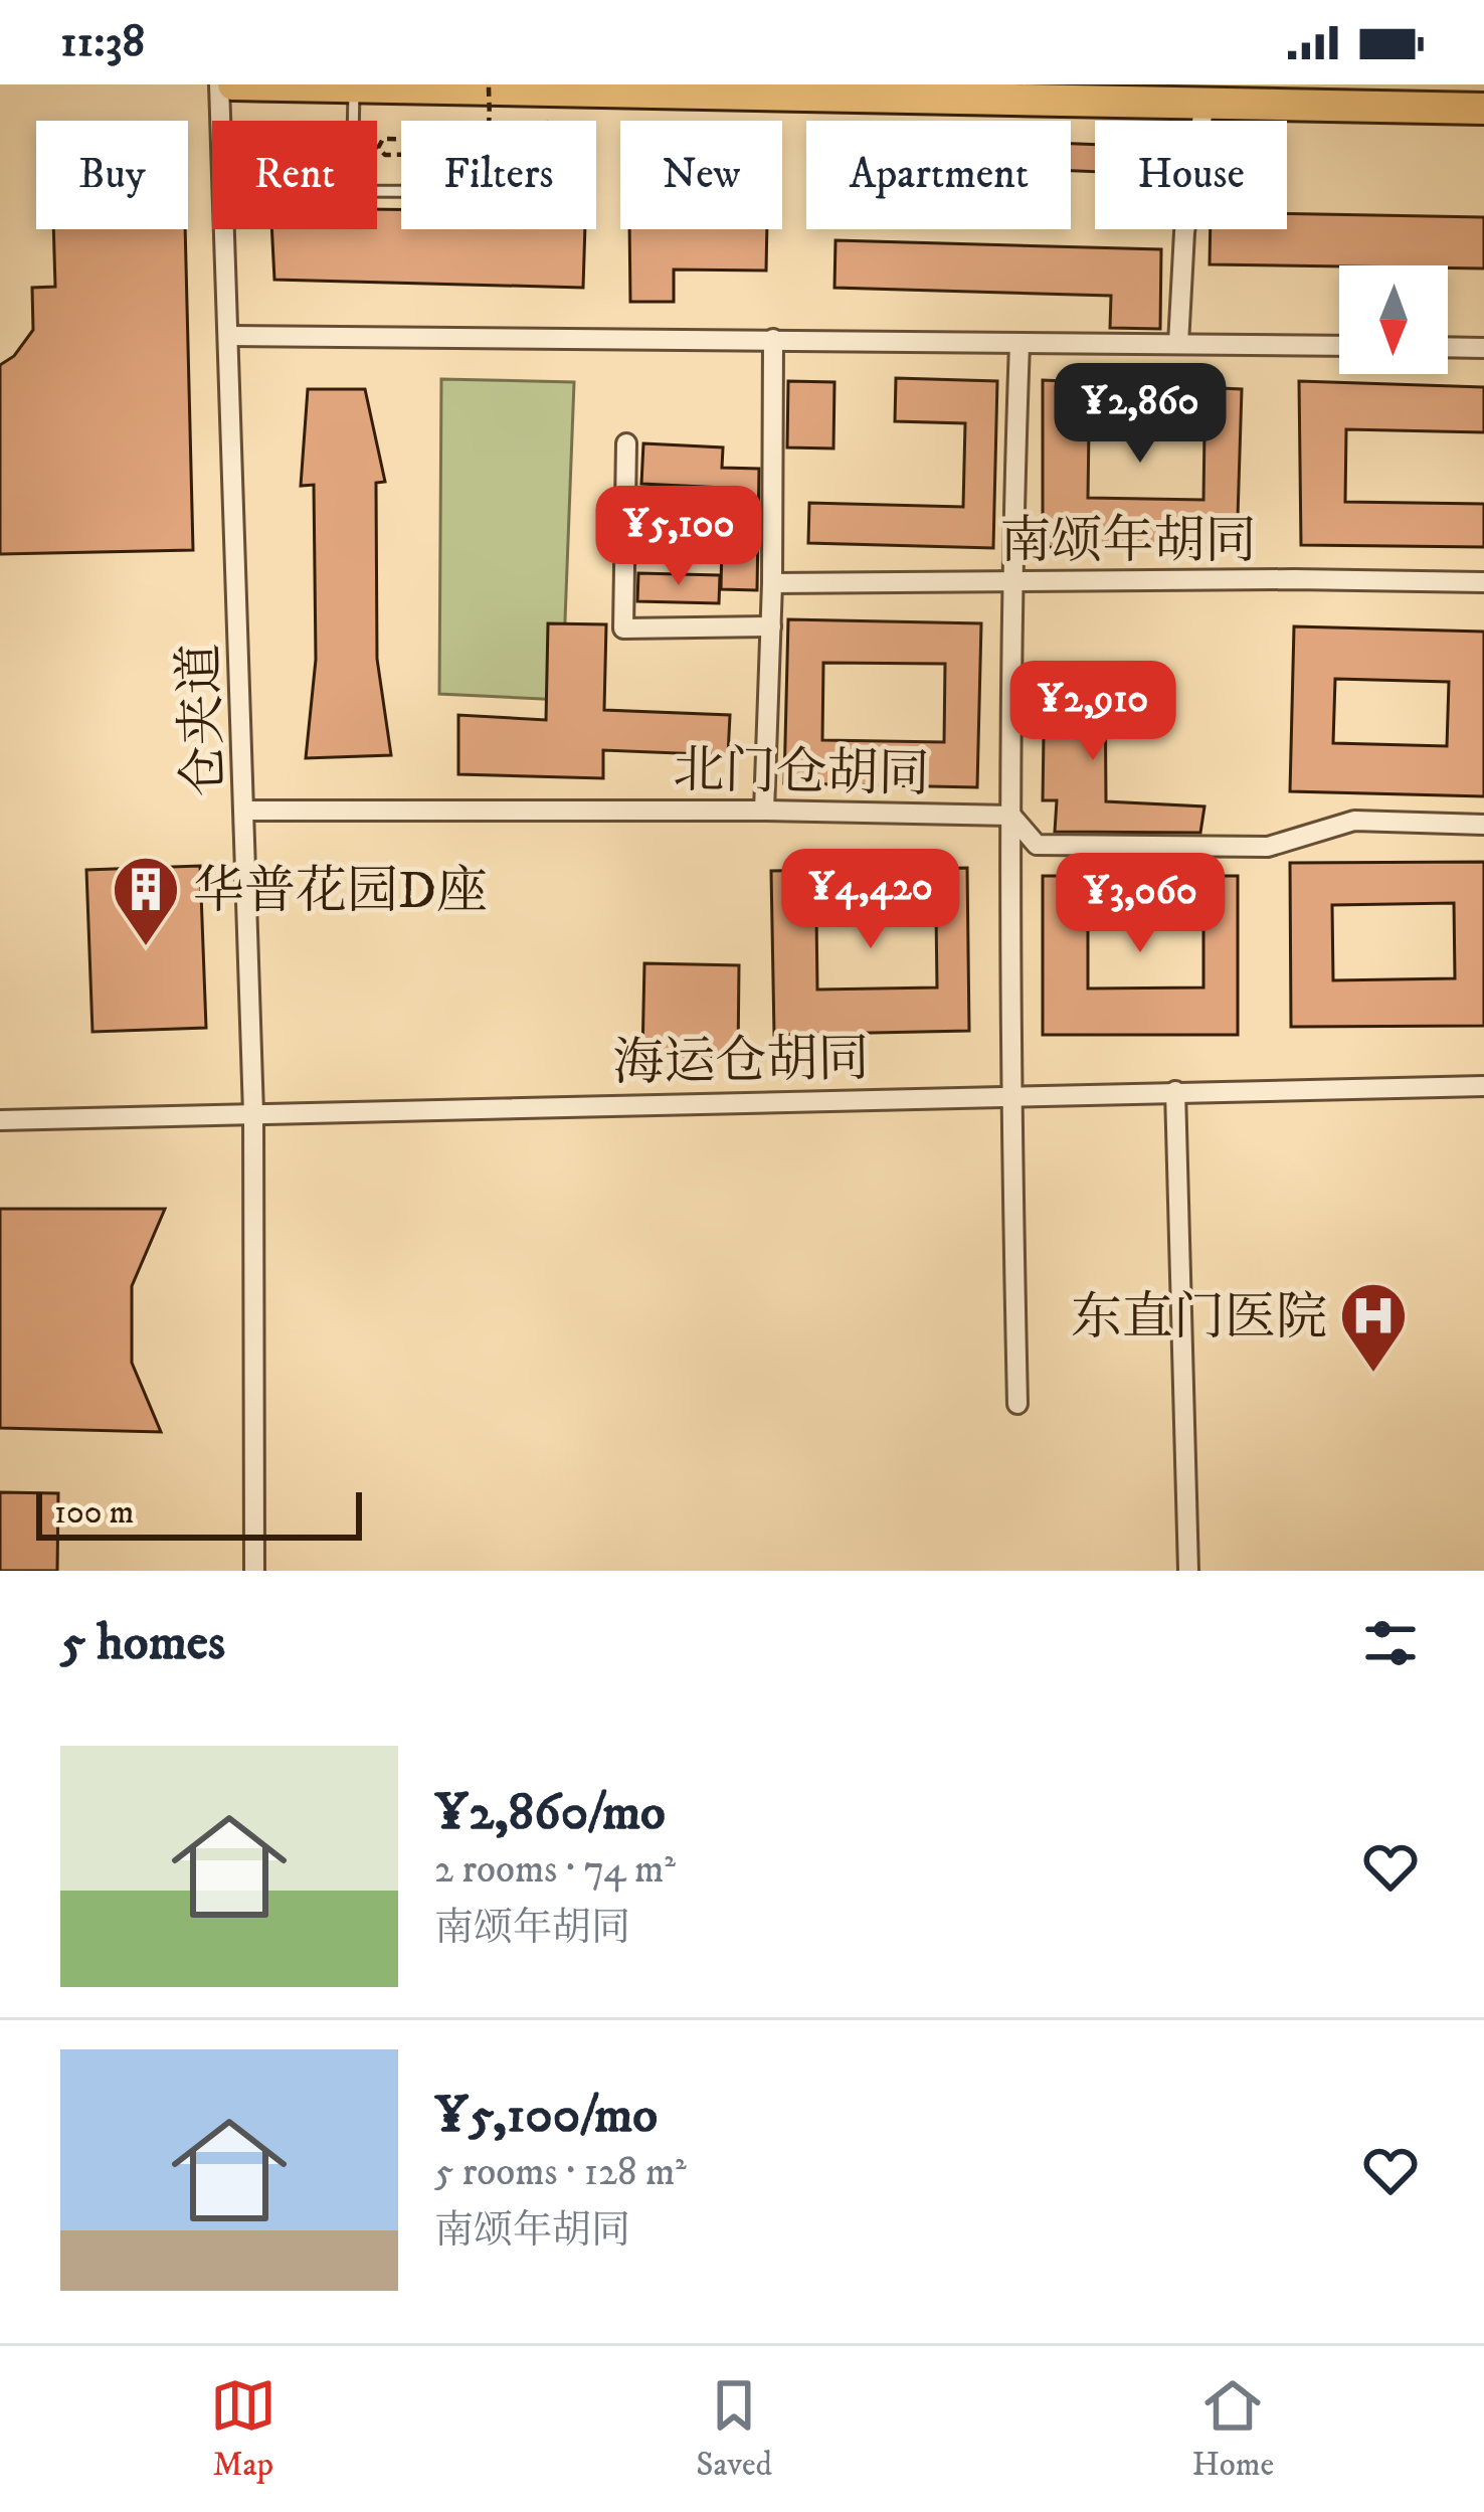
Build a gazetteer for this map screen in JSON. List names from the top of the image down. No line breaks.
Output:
{"streets":{"street":["南颂年胡同","仓夹道","北门仓胡同","海运仓胡同"]},"crossings":[["仓夹道","北门仓胡同"],["仓夹道","海运仓胡同"]],"places":{"building":["华普花园D座"],"hospital":["东直门医院"]},"scale_bar":"100 m","north":"bottom","page":{"status":"11:38","chip":["Buy","Rent","Filters","New","Apartment","House"],"price":["¥2,860","¥5,100","¥2,910","¥4,420","¥3,060"],"scale":"100 m","heading":"5 homes","list":[{"name":"¥2,860/mo","note":"2 rooms · 74 m² · 南颂年胡同"},{"name":"¥5,100/mo","note":"5 rooms · 128 m² · 南颂年胡同"}],"tabs":["Map","Saved","Home"]}}
